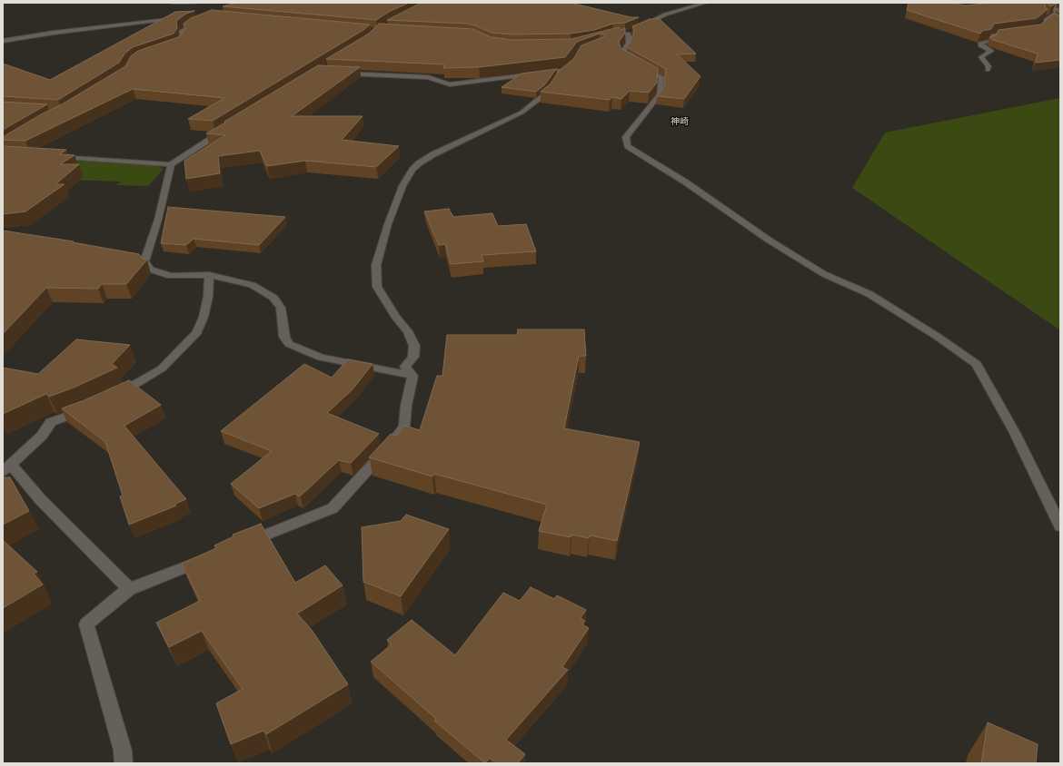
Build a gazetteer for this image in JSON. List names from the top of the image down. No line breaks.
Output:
{"districts":["神崎"]}
